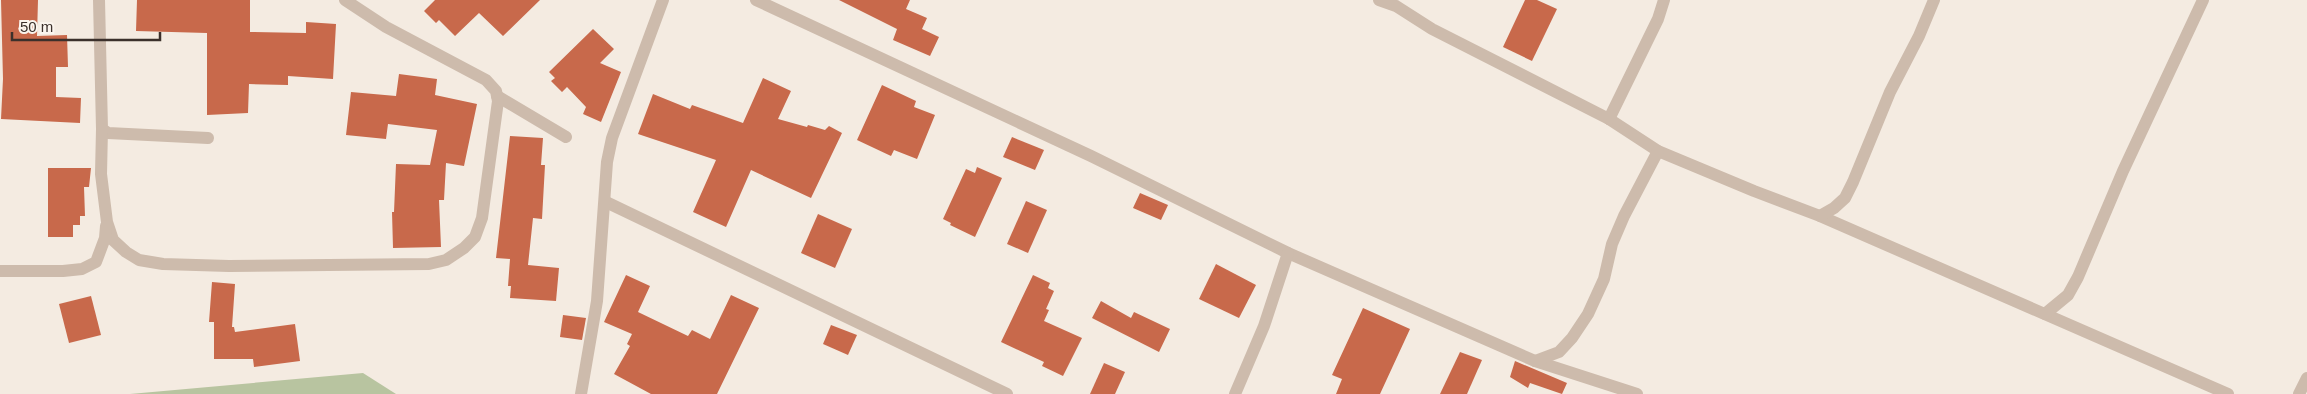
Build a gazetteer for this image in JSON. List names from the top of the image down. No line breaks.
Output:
{"scale_bar":"50 m"}
